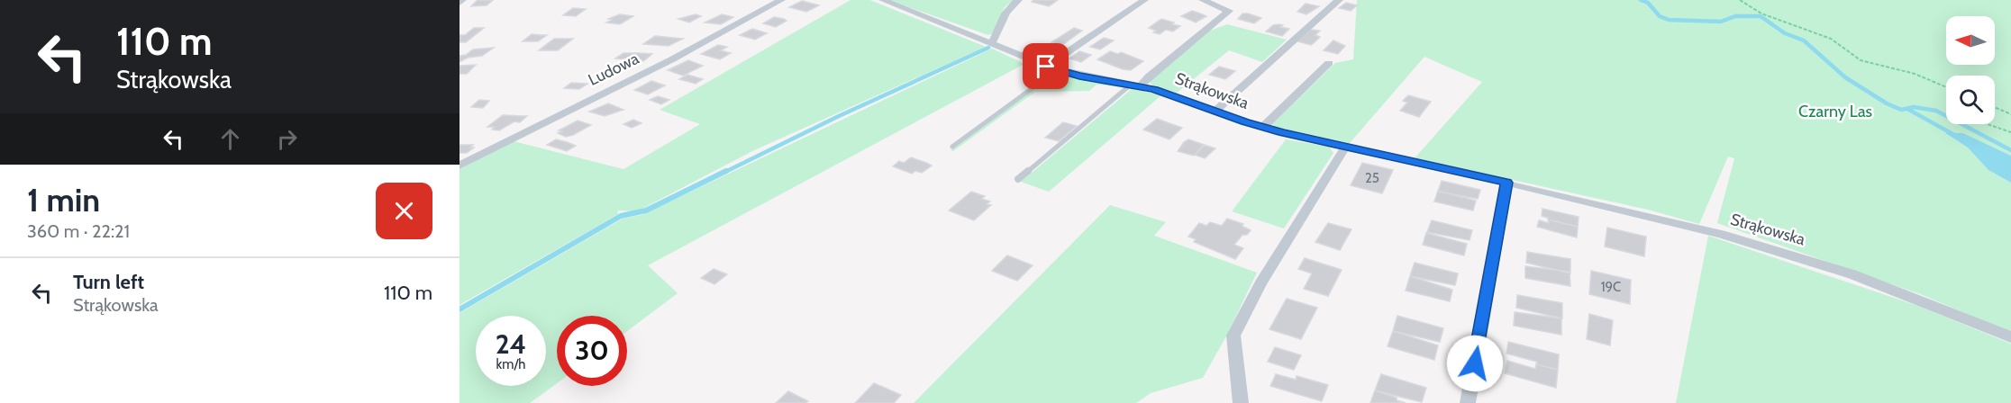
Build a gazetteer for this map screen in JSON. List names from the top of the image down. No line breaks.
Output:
{"streets":{"street":["Ludowa","Strąkowska"]},"parks":["Czarny Las"],"house_numbers":["25","19C"],"north":"left","page":{"turn":["110 m","Strąkowska"],"heading":["1 min","360 m · 22:21"],"list":[{"name":"Turn left","note":"Strąkowska","value":"110 m"}],"speed":"24 km/h","limit":"30"}}
